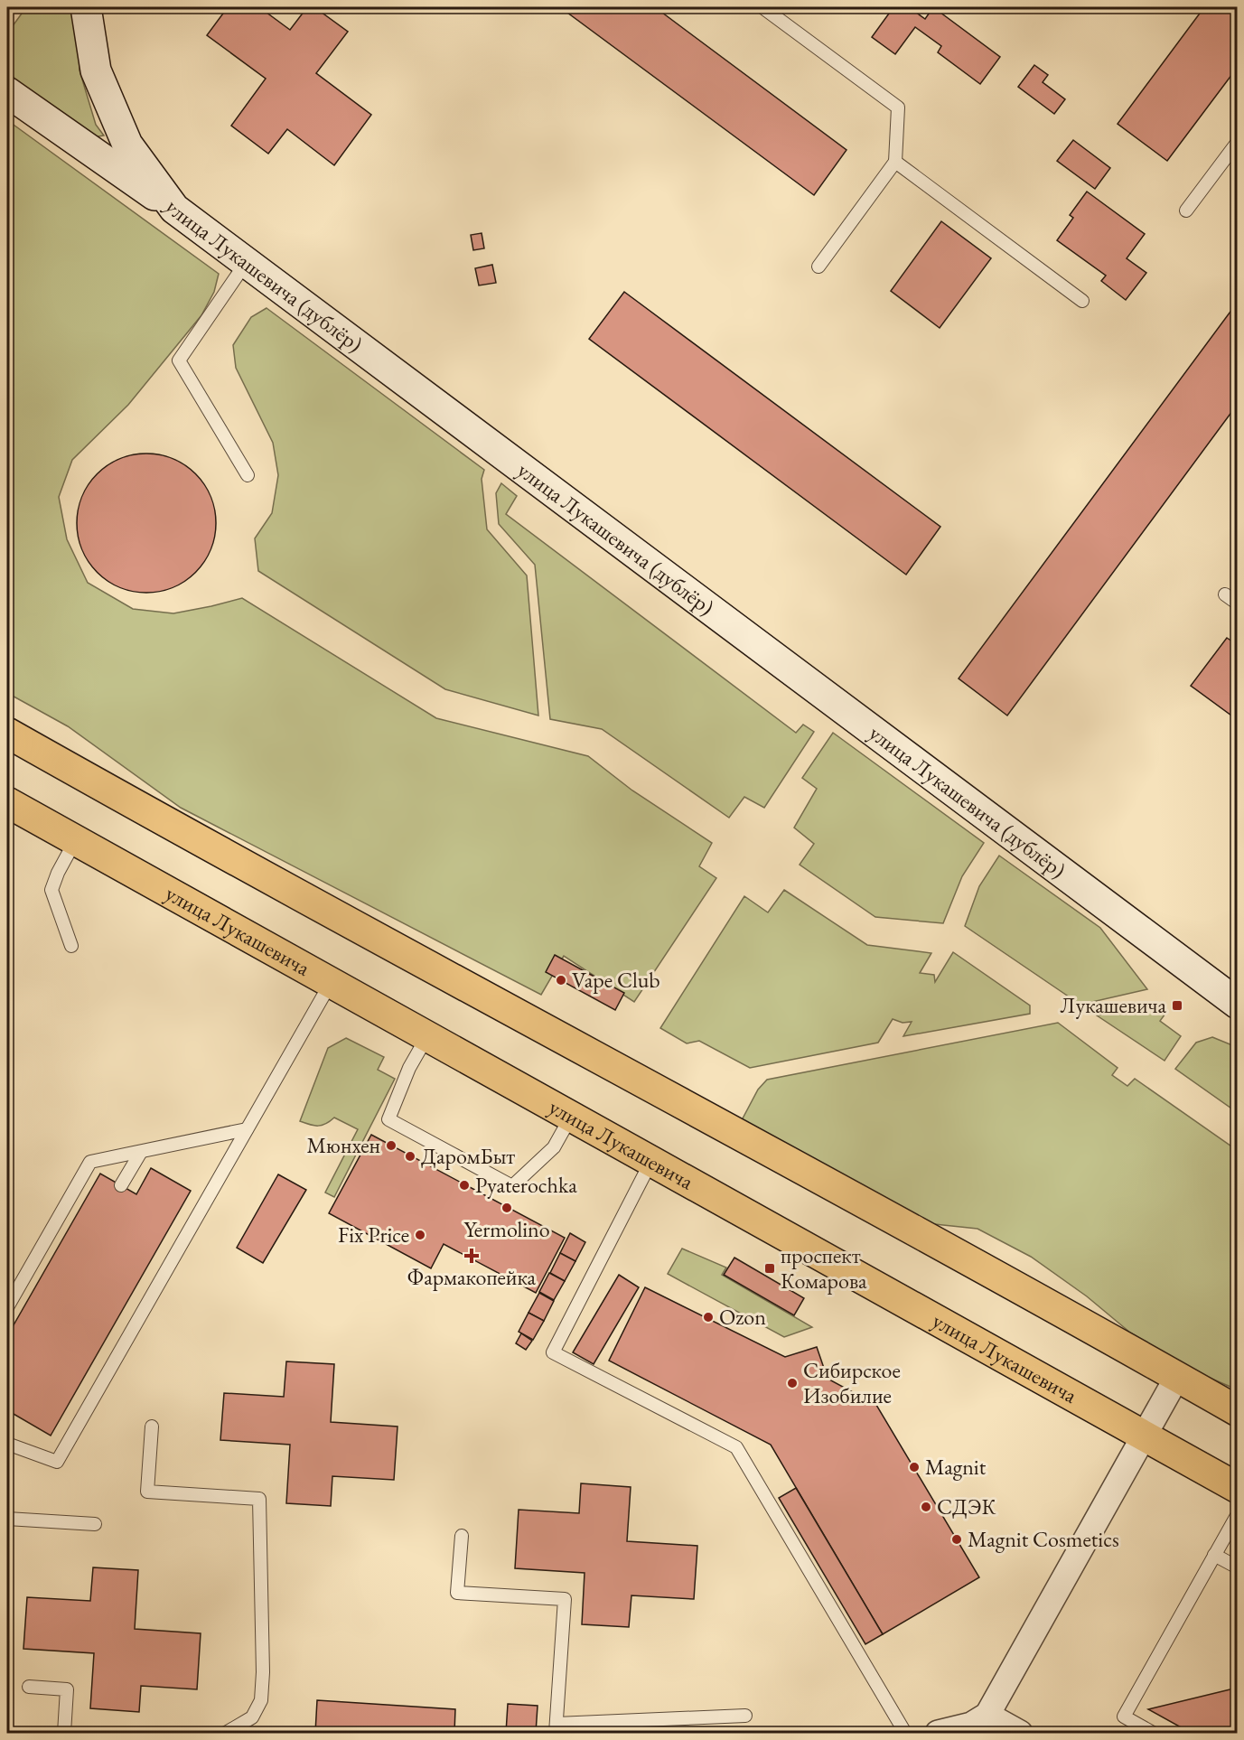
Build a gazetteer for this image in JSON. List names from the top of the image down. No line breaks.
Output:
{"streets":{"main road":["улица Лукашевича (дублёр)","улица Лукашевича"]},"places":{"other":["Vape Club","Мюнхен","ДаромБыт","Pyaterochka","Yermolino","Fix Price","Ozon","Сибирское Изобилие","Magnit","СДЭК","Magnit Cosmetics"],"transit":["Лукашевича","проспект Комарова"],"health":["Фармакопейка"]}}
